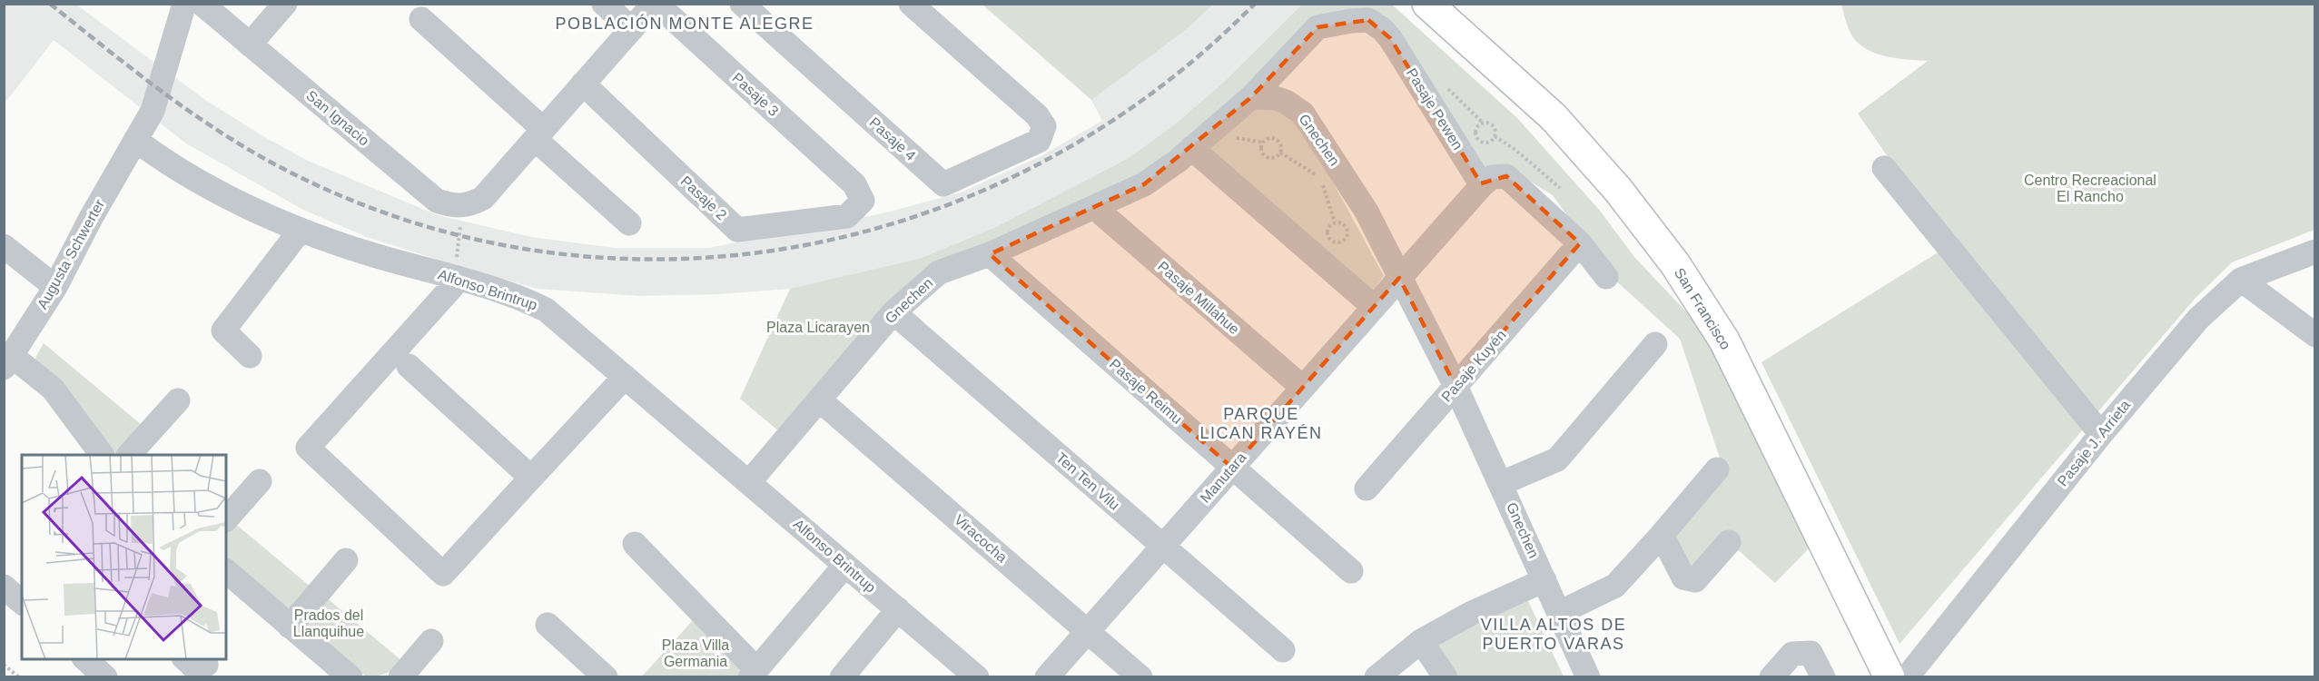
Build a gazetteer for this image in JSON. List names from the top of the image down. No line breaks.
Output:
{"streets":{"main road":["San Francisco"],"street":["Pasaje 3","Pasaje Pewen","San Ignacio","Pasaje 4","Gnechen","Pasaje 2","Augusta Schwerter","Alfonso Brintrup","Pasaje Millahue","Pasaje Kuyén","Pasaje Reimu","Pasaje J. Arrieta","Manutara","Ten Ten Vilu","Viracocha"]},"crossings":[["Pasaje 3","Pasaje 2"],["Pasaje Pewen","Gnechen"],["Pasaje Pewen","Manutara"],["Gnechen","Alfonso Brintrup"],["Gnechen","Pasaje Millahue"],["Gnechen","Pasaje Kuyén"],["Gnechen","Pasaje Reimu"],["Gnechen","Manutara"],["Gnechen","Ten Ten Vilu"],["Gnechen","Viracocha"],["Augusta Schwerter","Alfonso Brintrup"],["Pasaje Millahue","Manutara"],["Pasaje Reimu","Manutara"],["Manutara","Ten Ten Vilu"],["Manutara","Viracocha"]],"districts":["POBLACIÓN MONTE ALEGRE","PARQUE LICAN RAYÉN","VILLA ALTOS DE PUERTO VARAS"],"parks":["Centro Recreacional El Rancho","Plaza Licarayen","Prados del Llanquihue","Plaza Villa Germania"]}
